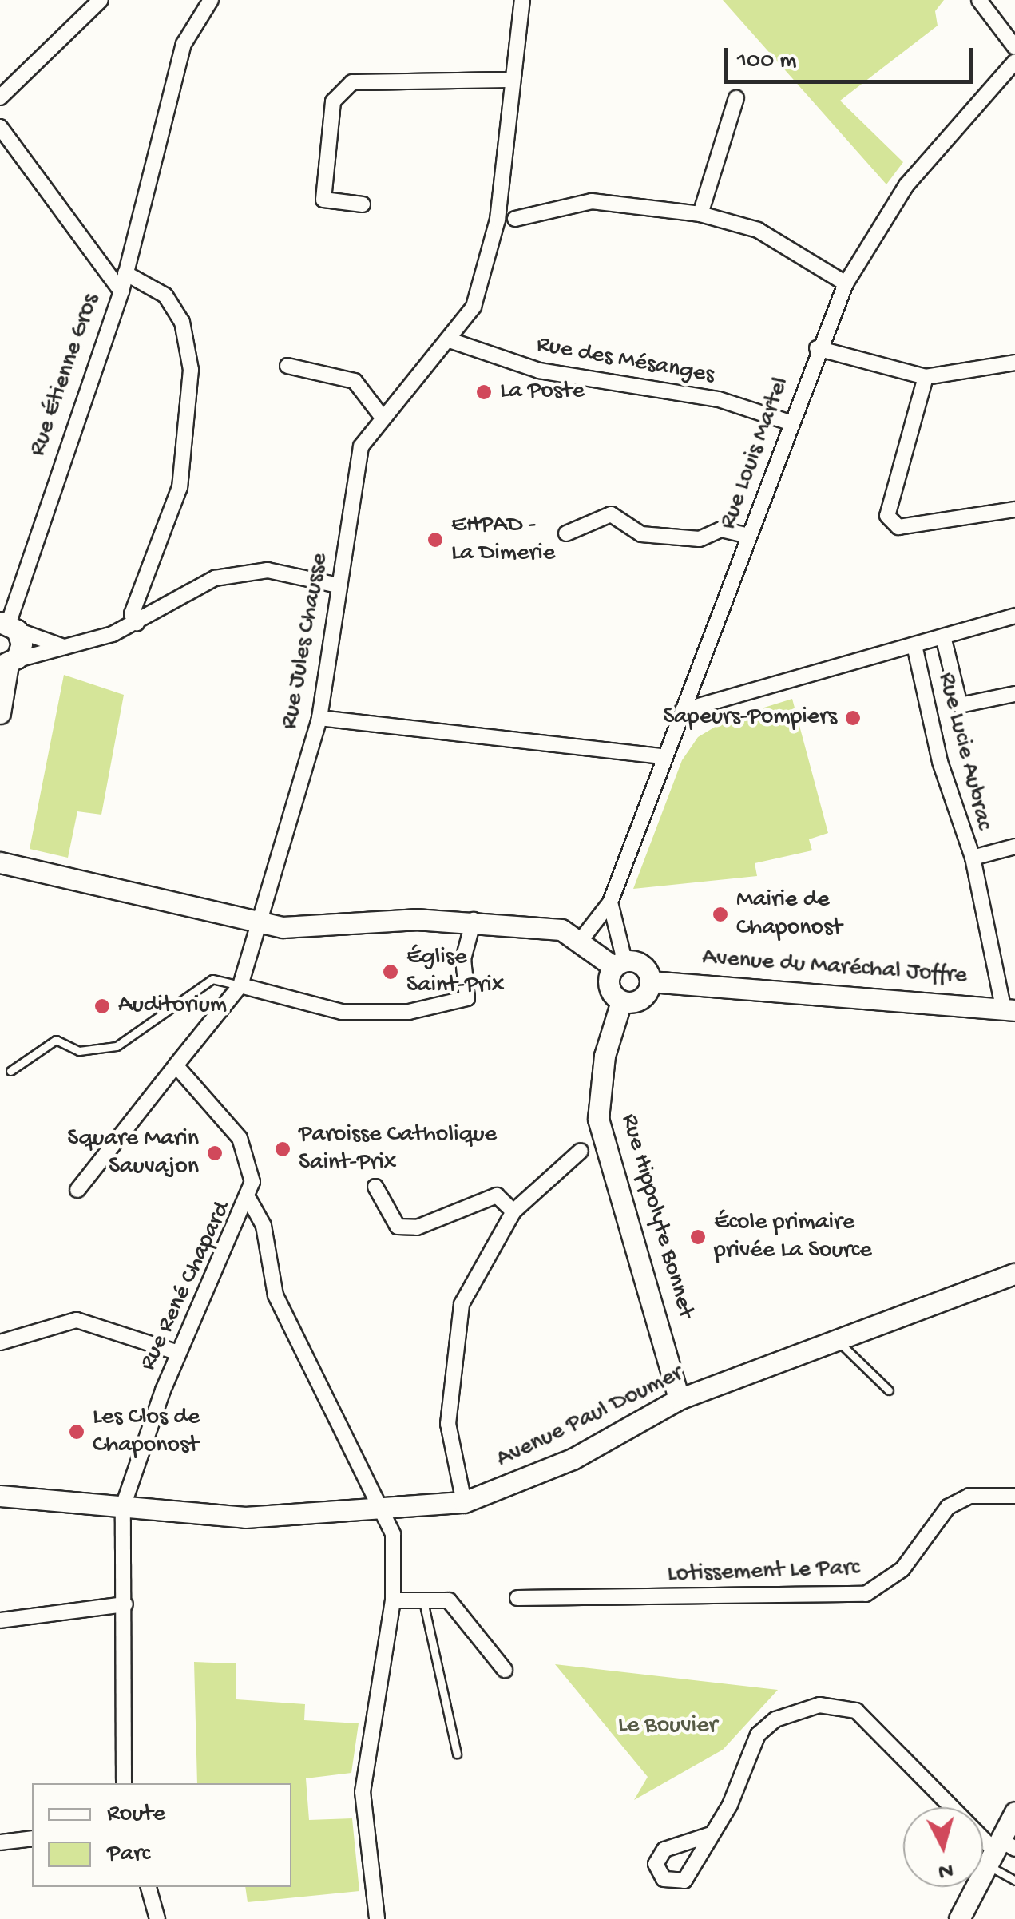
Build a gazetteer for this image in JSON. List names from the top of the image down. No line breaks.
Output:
{"streets":{"main road":["Avenue du Maréchal Joffre","Rue Hippolyte Bonnet","Avenue Paul Doumer"],"street":["Rue des Mésanges","Rue Étienne Gros","Rue Louis Martel","Rue Jules Chausse","Rue Lucie Aubrac","Rue René Chapard","Lotissement Le Parc"]},"crossings":[["Rue des Mésanges","Rue Louis Martel"],["Rue des Mésanges","Rue Jules Chausse"],["Rue Lucie Aubrac","Avenue du Maréchal Joffre"],["Avenue du Maréchal Joffre","Rue Hippolyte Bonnet"],["Rue Hippolyte Bonnet","Avenue Paul Doumer"],["Rue René Chapard","Avenue Paul Doumer"]],"parks":["Le Bouvier"],"places":["La Poste","EHPAD - La Dimerie","Sapeurs-Pompiers","Mairie de Chaponost","Église Saint-Prix","Auditorium","Paroisse Catholique Saint-Prix","Square Marin Sauvajon","École primaire privée La Source","Les Clos de Chaponost"],"legend":["Route","Parc"],"scale_bar":"100 m","north":"bottom"}
